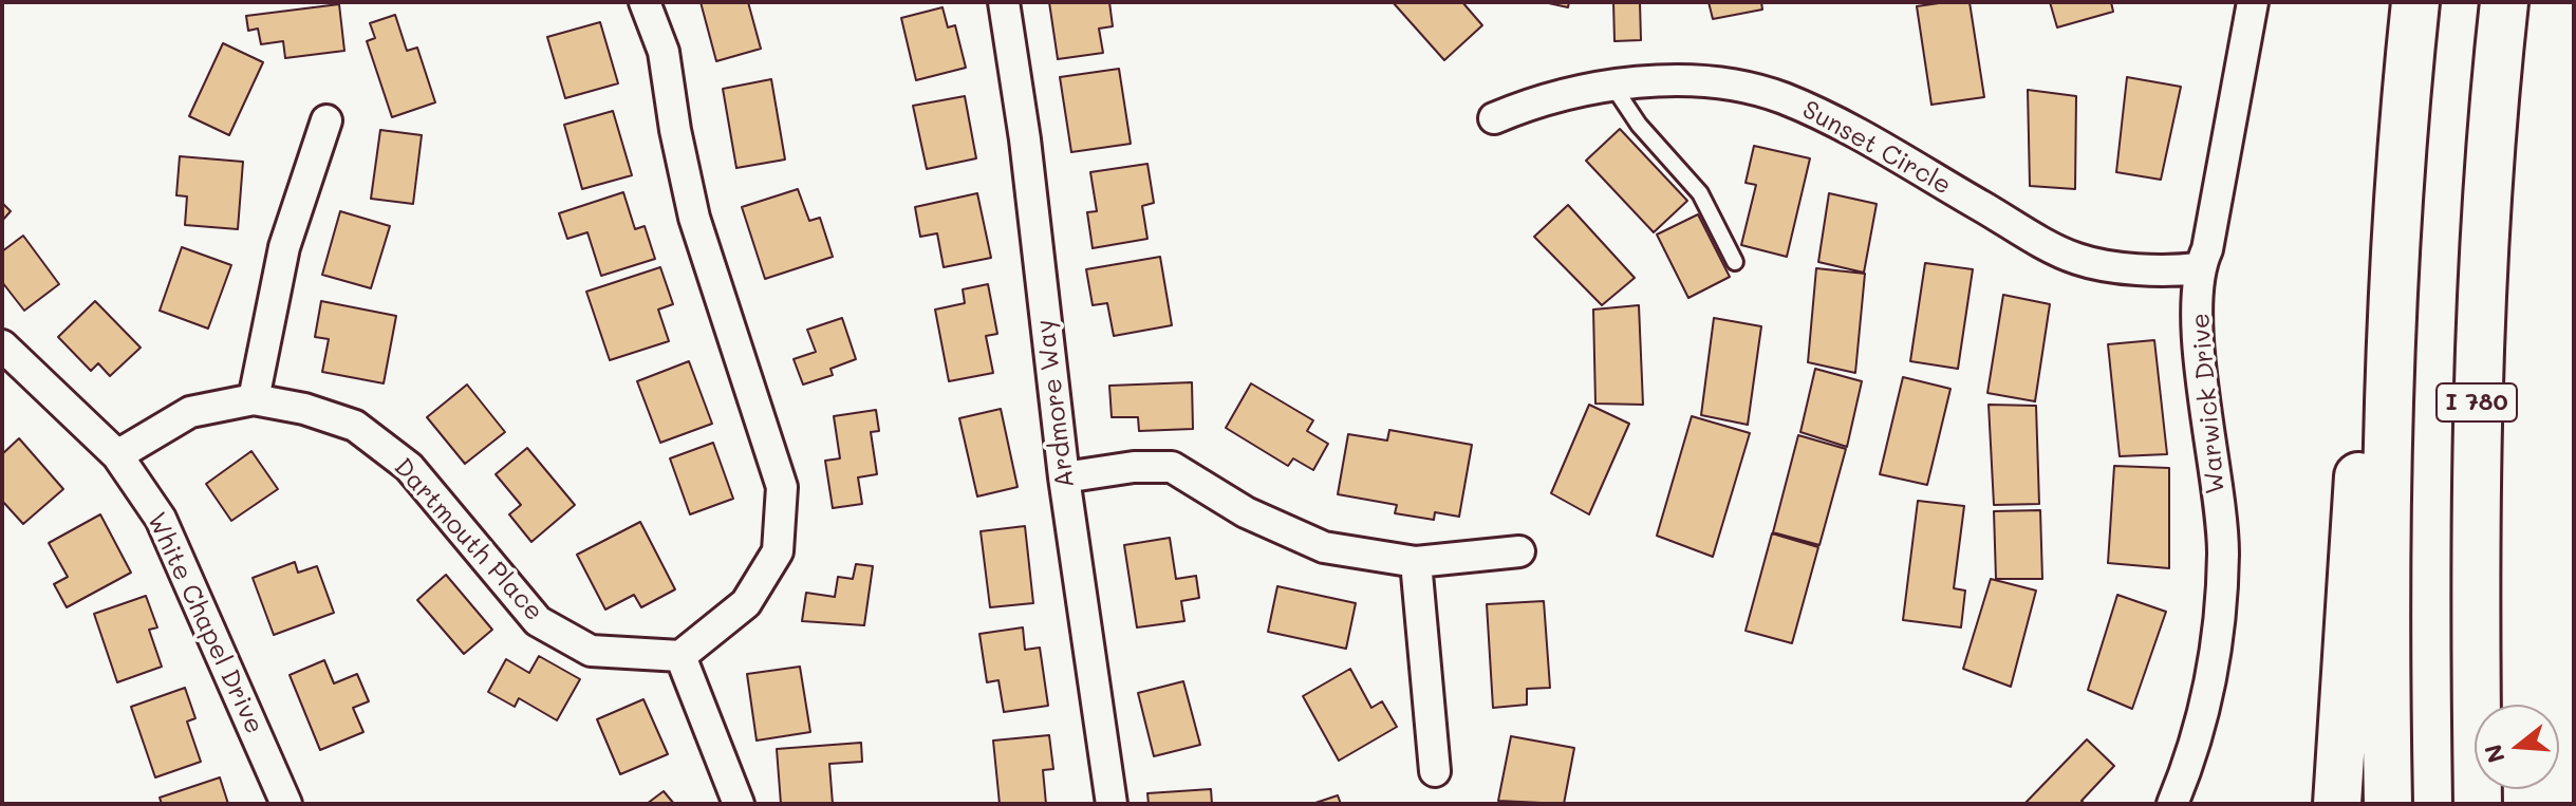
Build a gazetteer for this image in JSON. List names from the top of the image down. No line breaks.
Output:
{"streets":{"highway":["I 780"],"street":["Sunset Circle","Ardmore Way","Warwick Drive","Dartmouth Place","White Chapel Drive"]},"crossings":[["Sunset Circle","Warwick Drive"],["Dartmouth Place","White Chapel Drive"]],"north":"left"}
